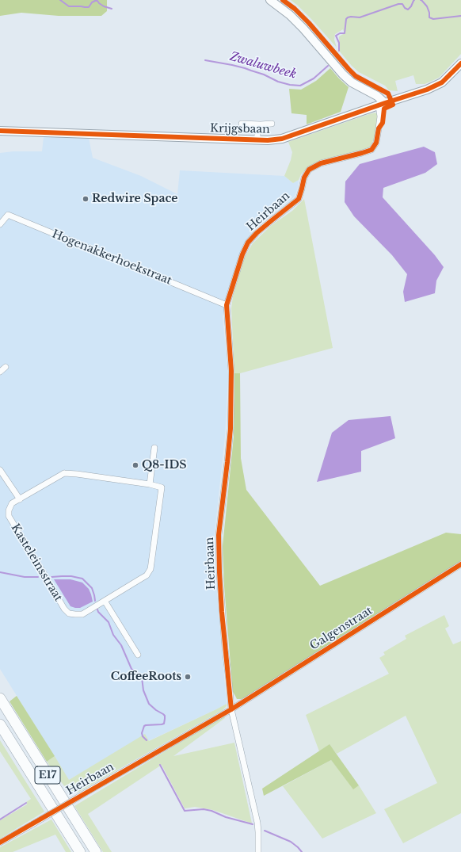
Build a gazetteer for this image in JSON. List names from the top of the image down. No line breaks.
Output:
{"streets":{"highway":["E17"],"main road":["Krijgsbaan"],"street":["Heirbaan","Hogenakkerhoekstraat","Kasteleinsstraat","Galgenstraat"]},"crossings":[["Krijgsbaan","Heirbaan"],["Heirbaan","Hogenakkerhoekstraat"],["Heirbaan","Galgenstraat"]],"water":["Zwaluwbeek"],"places":["Redwire Space","Q8-IDS","CoffeeRoots"]}
